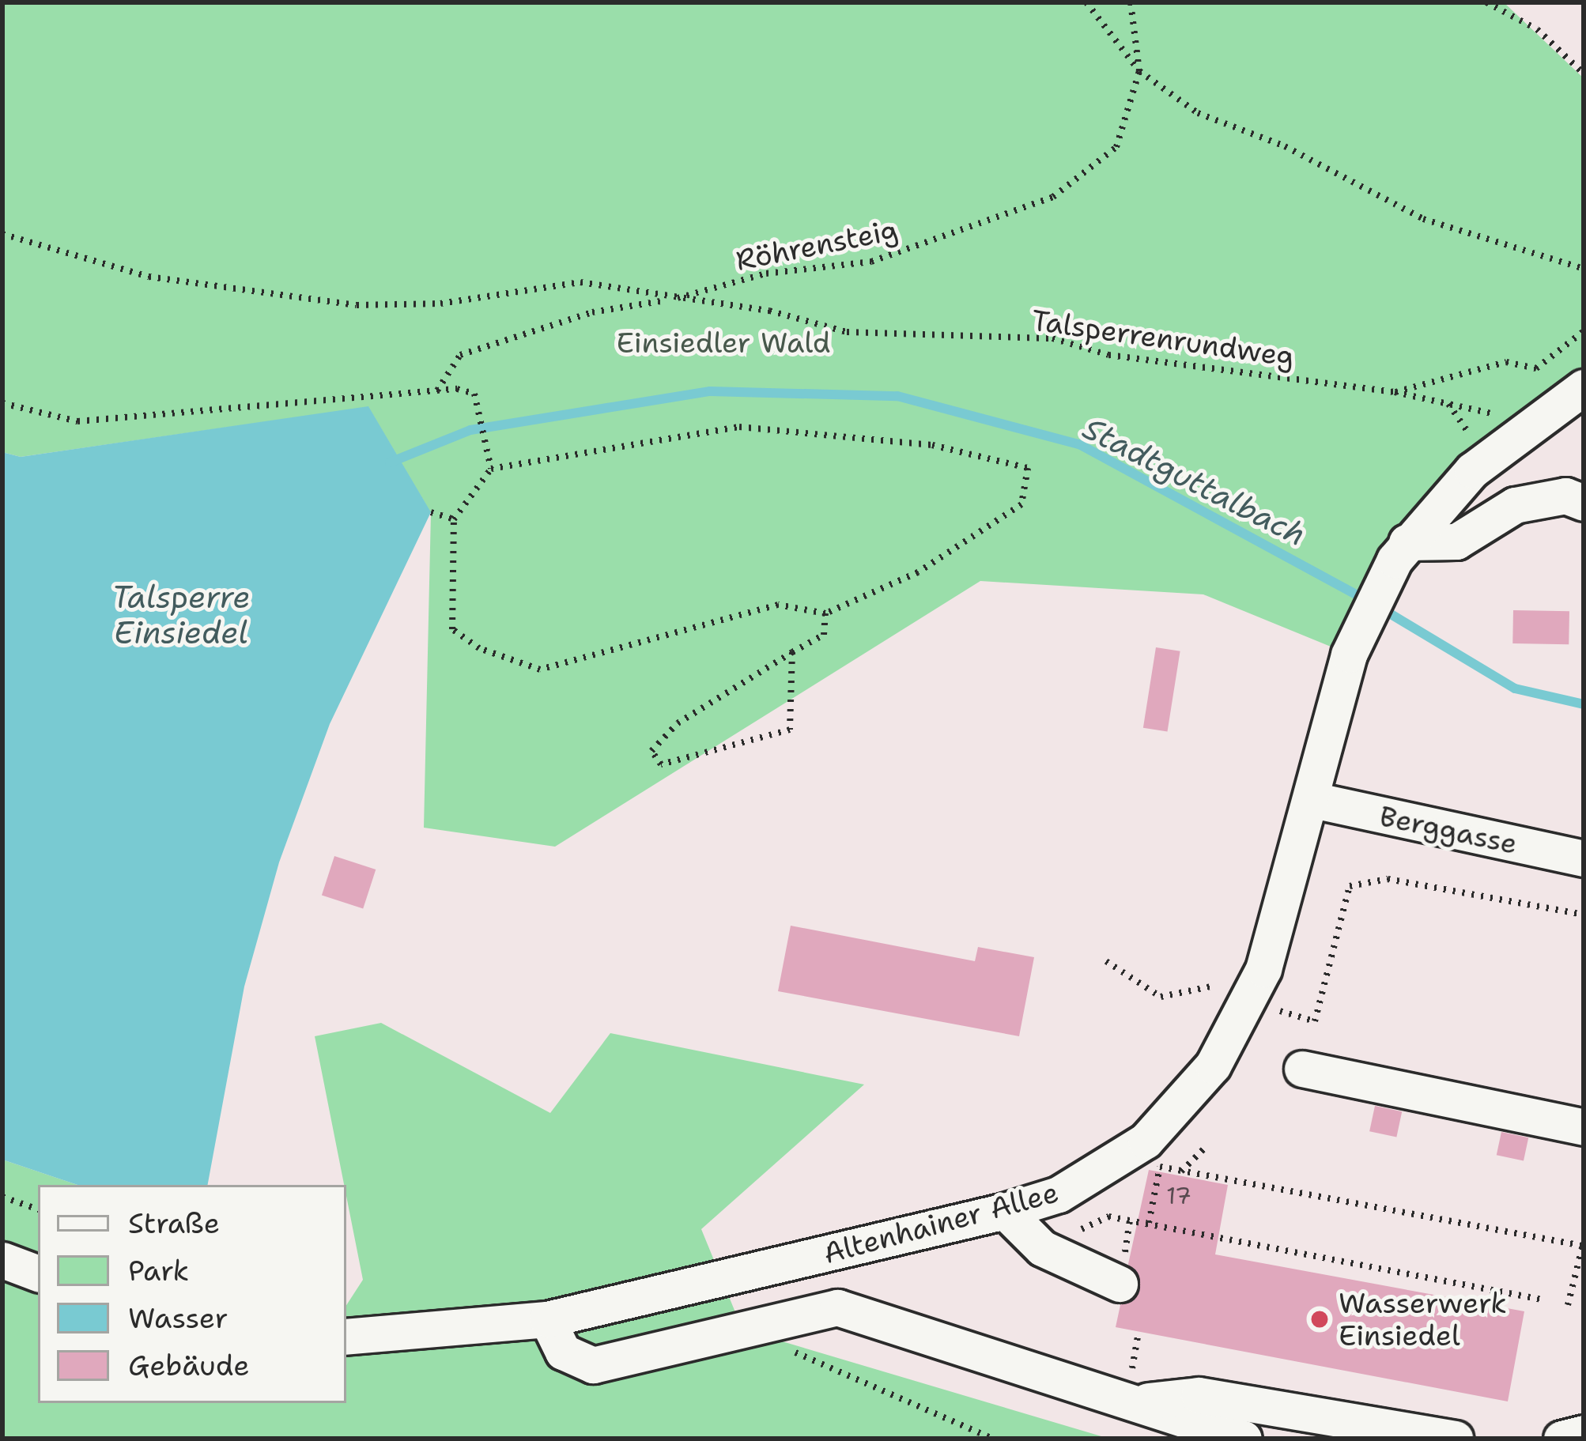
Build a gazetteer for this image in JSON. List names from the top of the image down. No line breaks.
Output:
{"streets":{"street":["Berggasse","Altenhainer Allee"],"path":["Röhrensteig","Talsperrenrundweg"]},"crossings":[["Röhrensteig","Talsperrenrundweg"],["Talsperrenrundweg","Altenhainer Allee"],["Berggasse","Altenhainer Allee"]],"water":["Stadtguttalbach","Talsperre Einsiedel"],"parks":["Einsiedler Wald"],"places":["Wasserwerk Einsiedel"],"house_numbers":["17"],"legend":["Straße","Park","Wasser","Gebäude"]}
